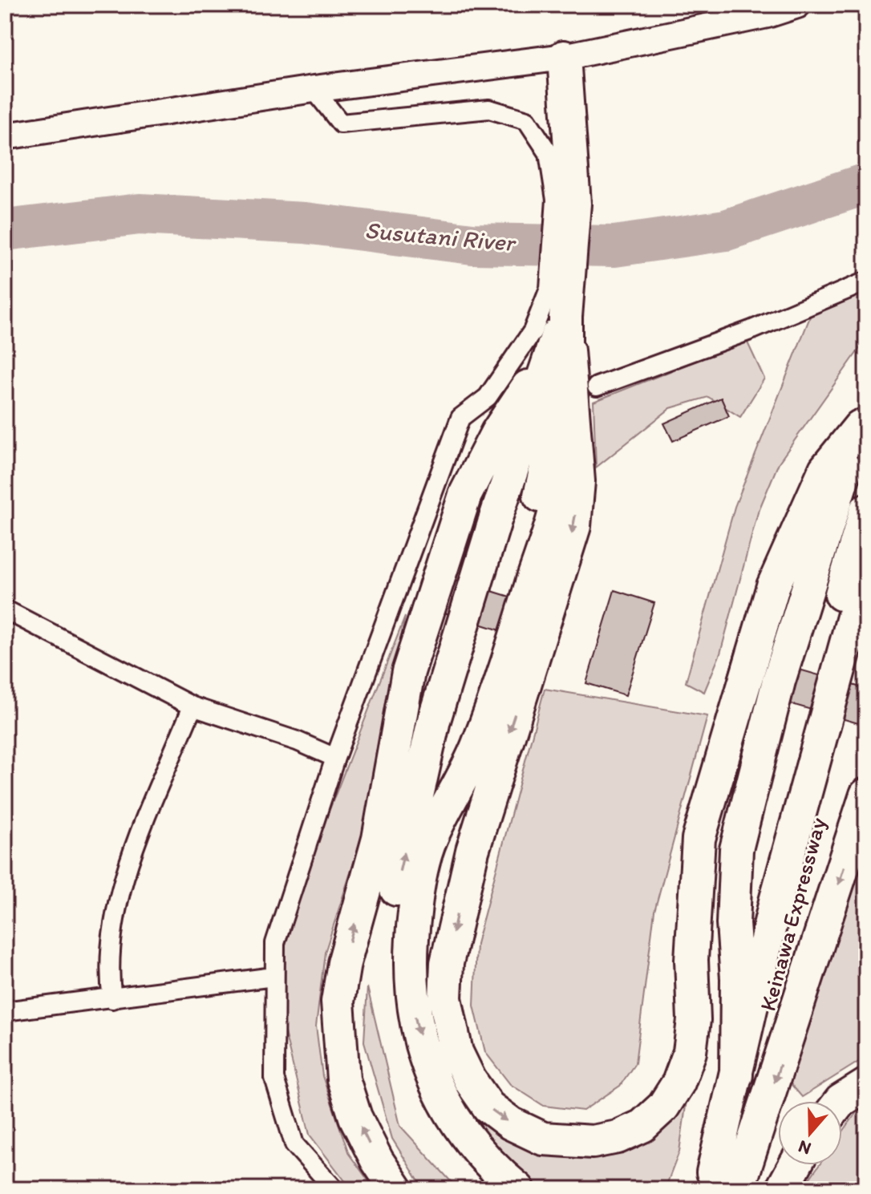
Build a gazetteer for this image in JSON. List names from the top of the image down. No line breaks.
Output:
{"streets":{"highway":["Keinawa Expressway"]},"water":["Susutani River"],"north":"bottom"}
